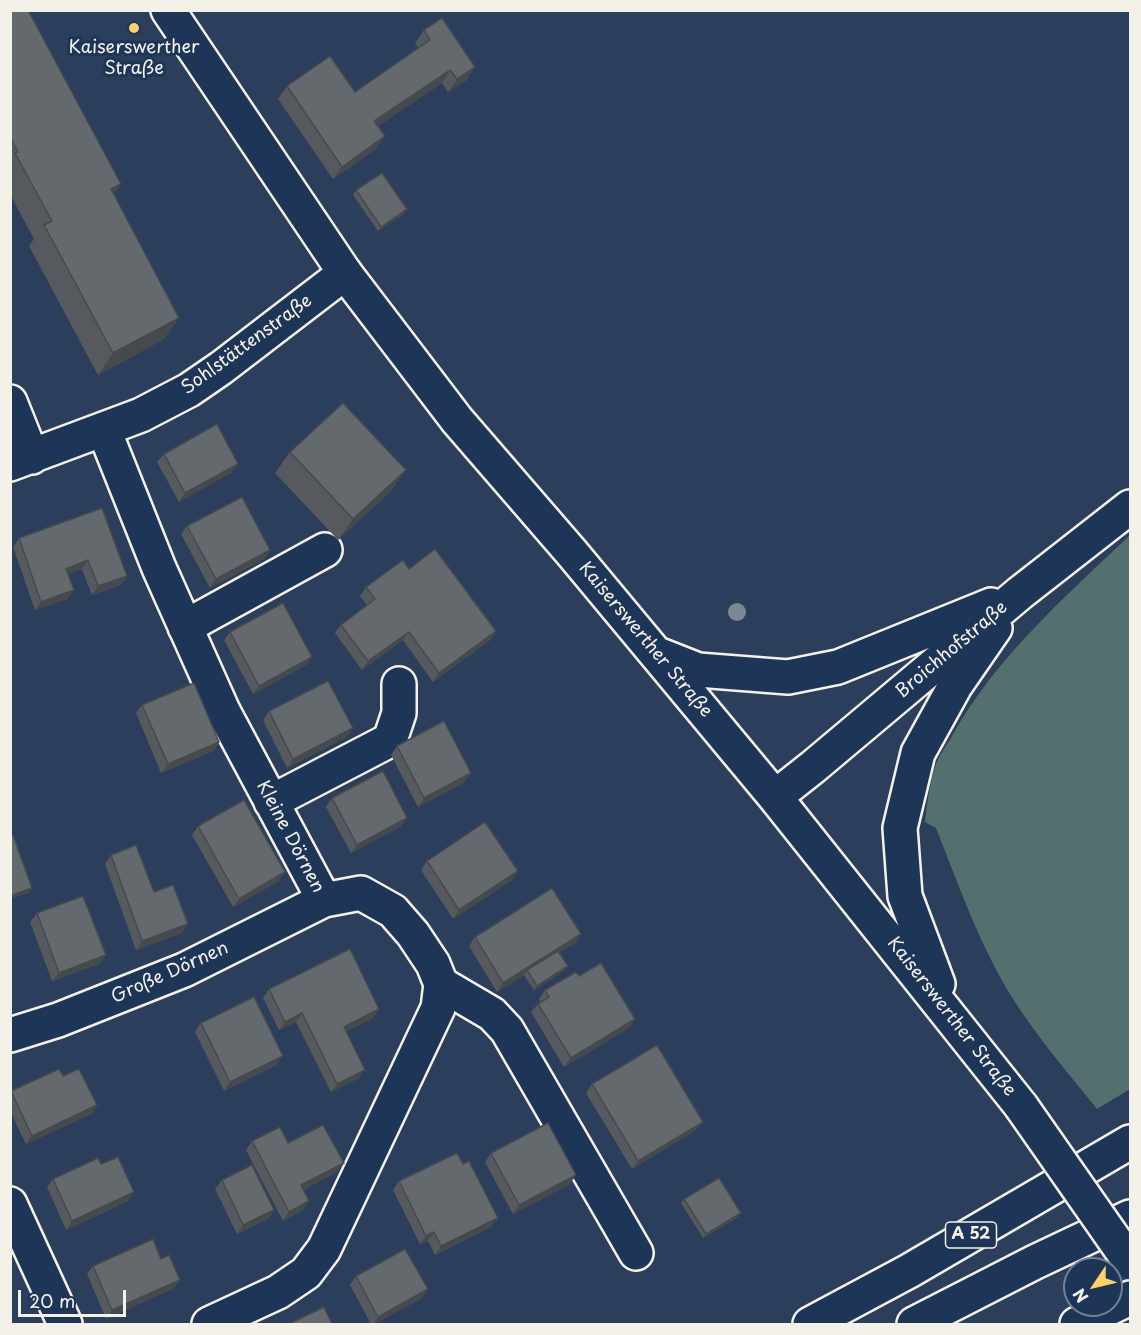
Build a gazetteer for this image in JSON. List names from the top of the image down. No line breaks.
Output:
{"streets":{"main road":["Sohlstättenstraße","Kaiserswerther Straße","Broichhofstraße","Kleine Dörnen","Große Dörnen","A 52"]},"crossings":[["Sohlstättenstraße","Kaiserswerther Straße"],["Sohlstättenstraße","Kleine Dörnen"],["Kaiserswerther Straße","Broichhofstraße"],["Kleine Dörnen","Große Dörnen"]],"places":["Kaiserswerther Straße"],"scale_bar":"20 m","north":"bottom left"}
